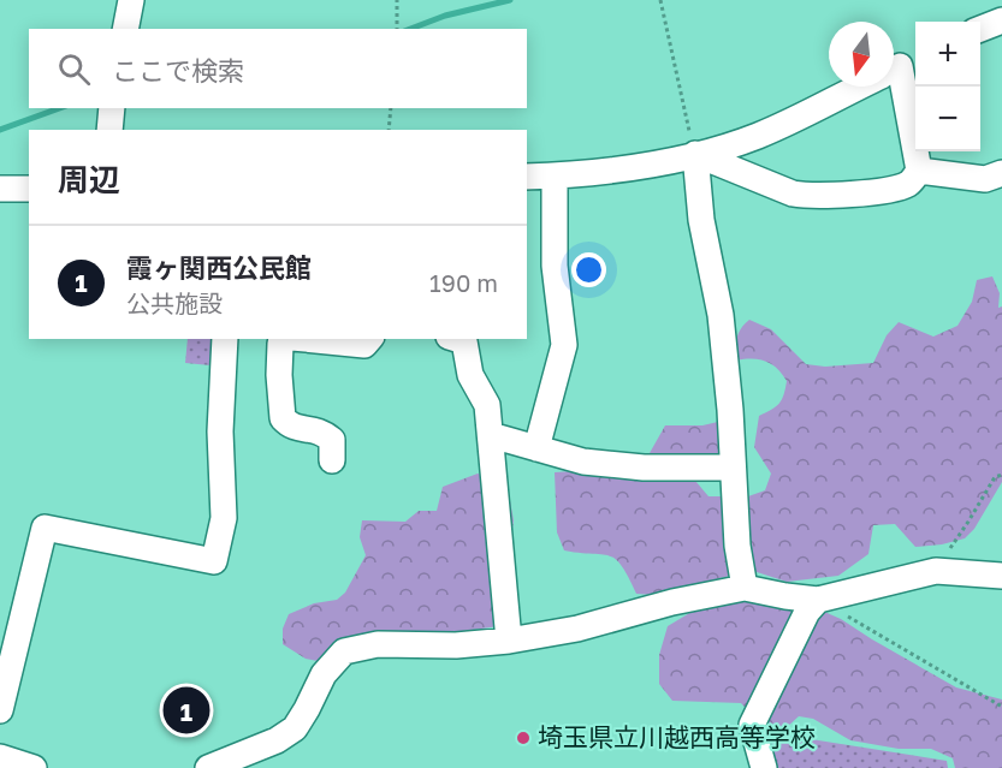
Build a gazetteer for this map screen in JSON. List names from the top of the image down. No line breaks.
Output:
{"places":["埼玉県立川越西高等学校"],"north":"bottom","page":{"map_buttons":["+","−"],"search":"ここで検索","heading":"周辺","list":[{"mark":"1","name":"霞ヶ関西公民館","note":"公共施設","value":"190 m"}],"pins":"1"}}
